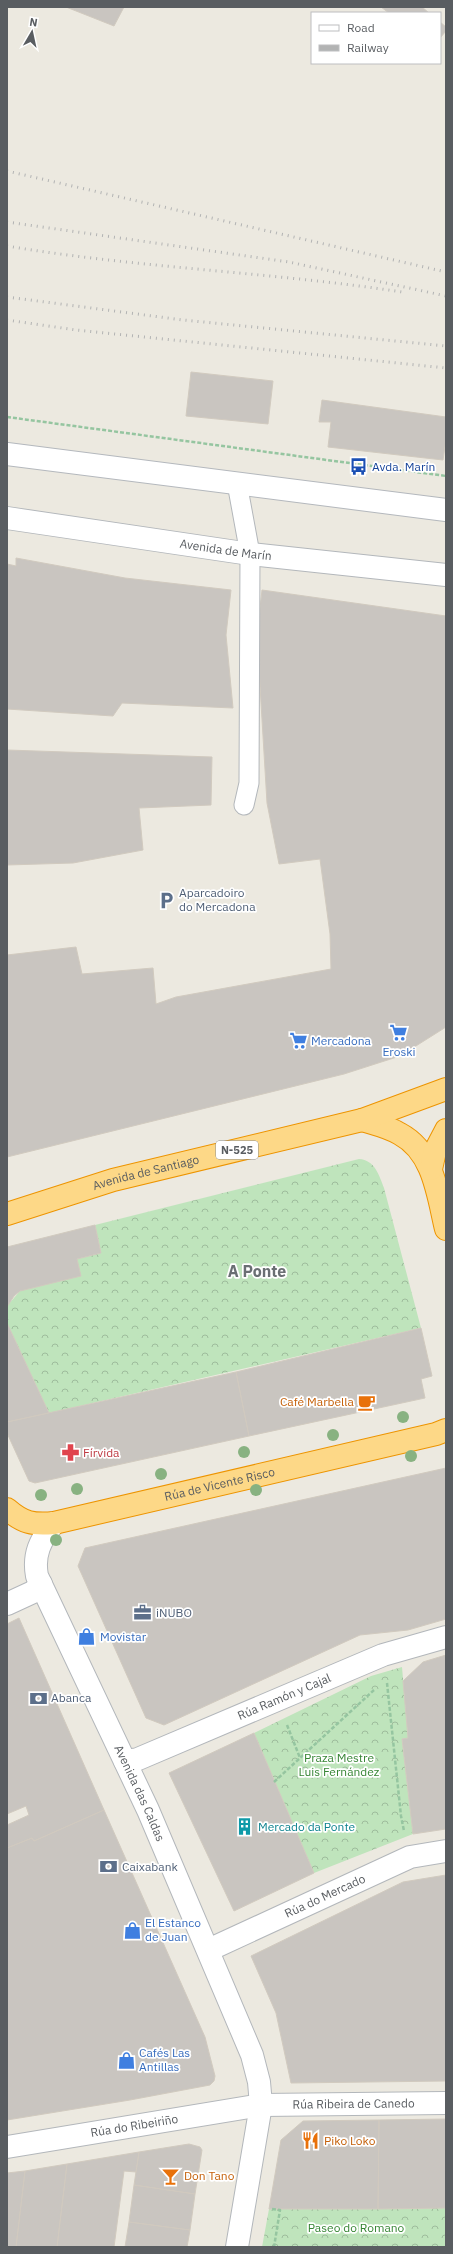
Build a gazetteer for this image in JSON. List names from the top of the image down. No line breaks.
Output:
{"streets":{"highway":["N-525","Avenida de Santiago","Rúa de Vicente Risco"],"street":["Avenida de Marín","Rúa Ramón y Cajal","Avenida das Caldas","Rúa do Mercado","Rúa Ribeira de Canedo","Rúa do Ribeiriño"]},"crossings":[["Rúa Ramón y Cajal","Avenida das Caldas"],["Avenida das Caldas","Rúa do Mercado"],["Avenida das Caldas","Rúa Ribeira de Canedo"],["Avenida das Caldas","Rúa do Ribeiriño"],["Rúa Ribeira de Canedo","Rúa do Ribeiriño"]],"districts":["A Ponte"],"parks":["Praza Mestre Luis Fernández","Paseo do Romano"],"places":{"bus stop":["Avda. Marín"],"parking":["Aparcadoiro do Mercadona"],"supermarket":["Eroski","Mercadona"],"cafe":["Café Marbella"],"pharmacy":["Fírvida"],"office":["iNUBO"],"shop":["Movistar","El Estanco de Juan","Cafés Las Antillas"],"bank":["Abanca","Caixabank"],"building":["Mercado da Ponte"],"restaurant":["Piko Loko"],"bar":["Don Tano"]},"legend":["Road","Railway"],"north":"top"}
